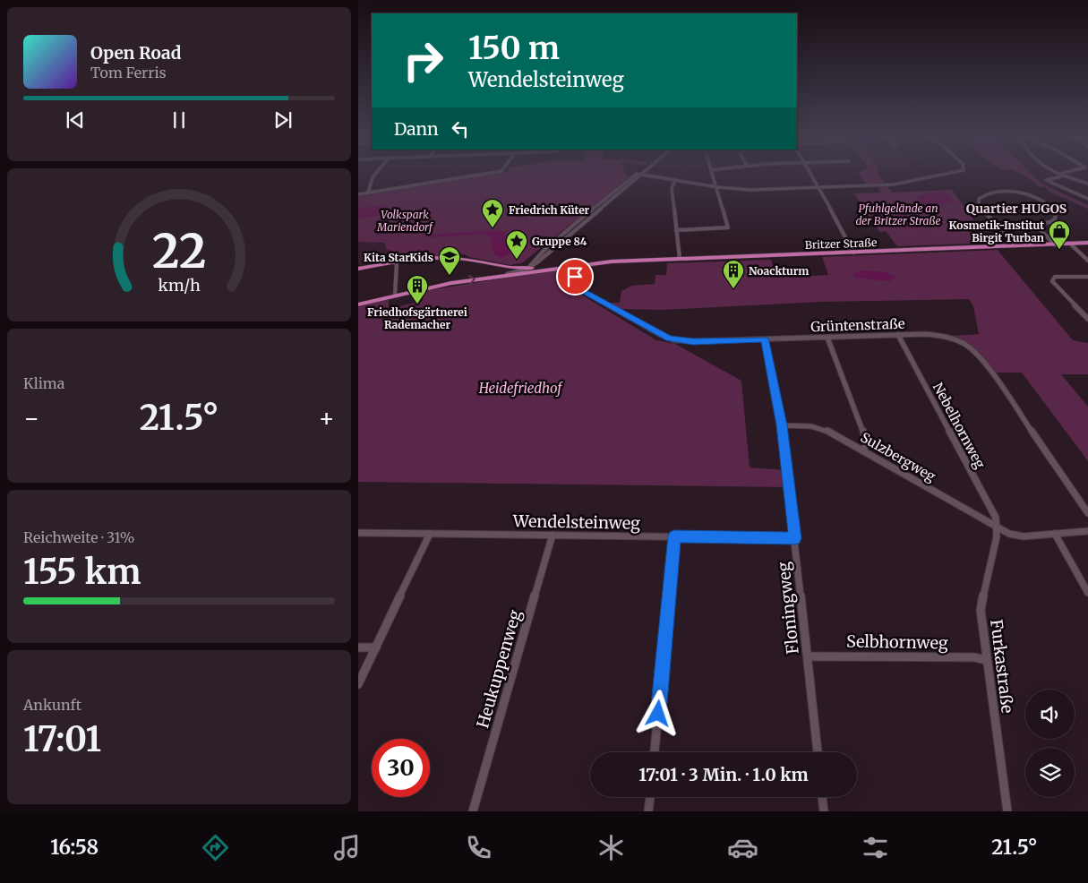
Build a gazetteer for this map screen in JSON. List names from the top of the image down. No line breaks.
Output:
{"streets":{"main road":["Britzer Straße"],"street":["Grüntenstraße","Nebelhornweg","Sulzbergweg","Wendelsteinweg","Floningweg","Selbhornweg","Furkastraße","Heukuppenweg"]},"crossings":[["Britzer Straße","Grüntenstraße"],["Grüntenstraße","Nebelhornweg"],["Grüntenstraße","Floningweg"],["Nebelhornweg","Sulzbergweg"],["Nebelhornweg","Furkastraße"],["Sulzbergweg","Floningweg"],["Sulzbergweg","Furkastraße"],["Wendelsteinweg","Floningweg"],["Wendelsteinweg","Heukuppenweg"],["Floningweg","Selbhornweg"],["Selbhornweg","Furkastraße"]],"districts":["Quartier HUGOS"],"parks":["Pfuhlgelände an der Britzer Straße","Volkspark Mariendorf","Heidefriedhof"],"places":{"place":["Friedrich Küter","Gruppe 84"],"shop":["Kosmetik-Institut Birgit Turban"],"school or university":["Kita StarKids"],"building":["Noackturm","Friedhofsgärtnerei Rademacher"]},"page":{"turn":["150 m","Wendelsteinweg"],"song":["Open Road","Tom Ferris"],"then":"Dann","tile":["Klima",["Reichweite · 31%","155 km"],["Ankunft","17:01"]],"heat":["−","21.5°","+"],"limit":"30","trip":"17:01 · 3 Min. · 1.0 km","tabs":["16:58","21.5°"],"gauge":["22","km/h"]}}
